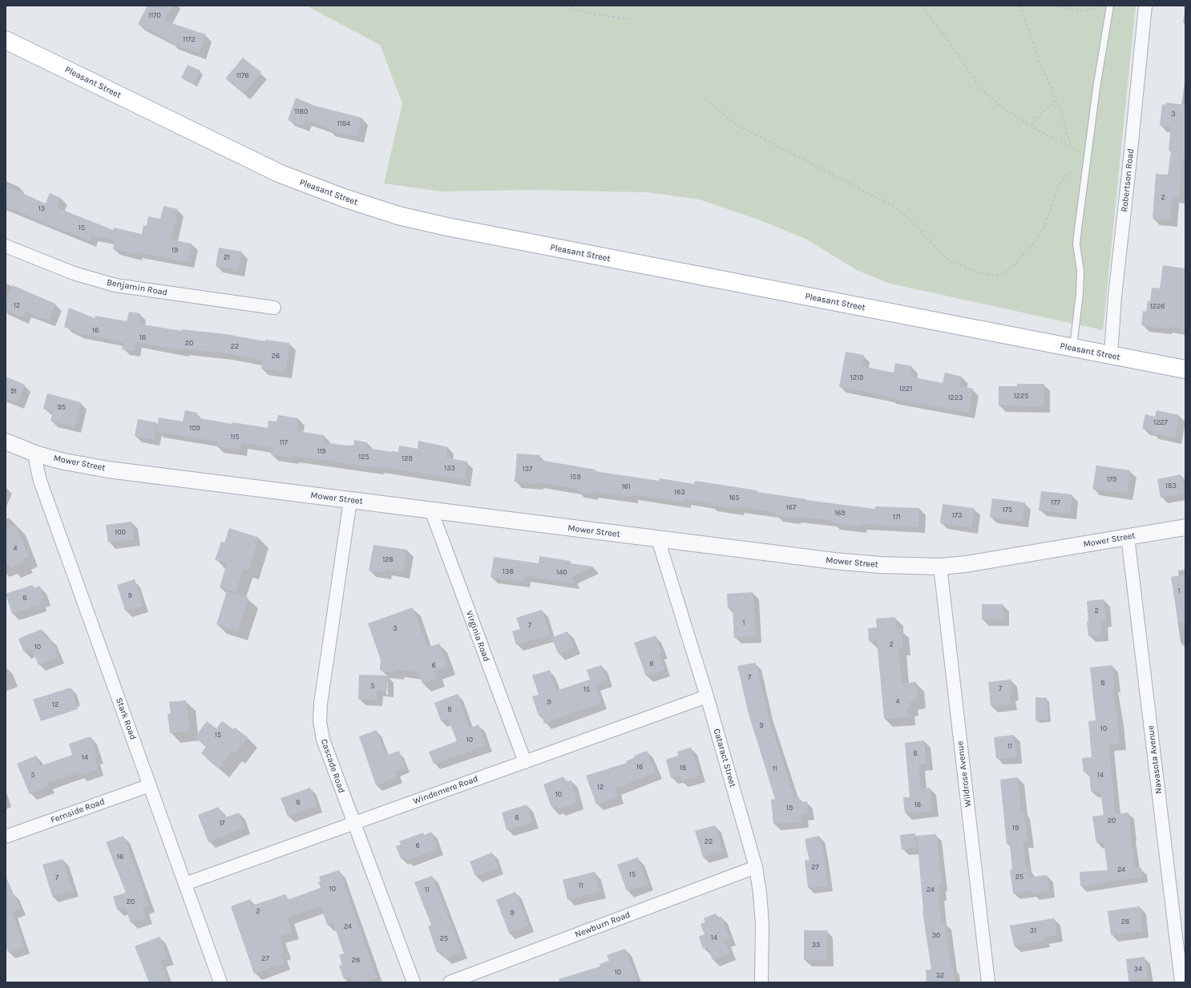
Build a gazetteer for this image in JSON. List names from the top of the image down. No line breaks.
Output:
{"streets":{"main road":["Pleasant Street"],"street":["Robertson Road","Benjamin Road","Mower Street","Virginia Road","Stark Road","Cataract Street","Navasota Avenue","Cascade Road","Wildrose Avenue","Windemere Road","Fernside Road","Newburn Road"]},"crossings":[["Pleasant Street","Robertson Road"],["Mower Street","Virginia Road"],["Mower Street","Stark Road"],["Mower Street","Cataract Street"],["Mower Street","Navasota Avenue"],["Mower Street","Cascade Road"],["Mower Street","Wildrose Avenue"],["Virginia Road","Windemere Road"],["Stark Road","Windemere Road"],["Stark Road","Fernside Road"],["Cataract Street","Windemere Road"],["Cataract Street","Newburn Road"],["Cascade Road","Windemere Road"]],"house_numbers":["1170","1172","1176","1180","3","1184","2","13","15","19","21","12","1226","16","18","20","22","26","1219","1221","91","1225","1223","95","1227","109","115","117","119","125","129","133","137","159","179","183","161","163","165","177","167","175","169","173","171","100","4","128","138","140","1","9","8","2","1","7","3","2","10","6","6","7","8","5","7","15","4","9","12","8","9","10","15","10","11","8","14","16","18","11","5","14","12","10","8","16","19","8","20","17","19","22","6","16","27","24","15","25","7","11","10","11","24","20","2","9","26","24","31","30","14","25","33","27","26","34","10","32"]}
